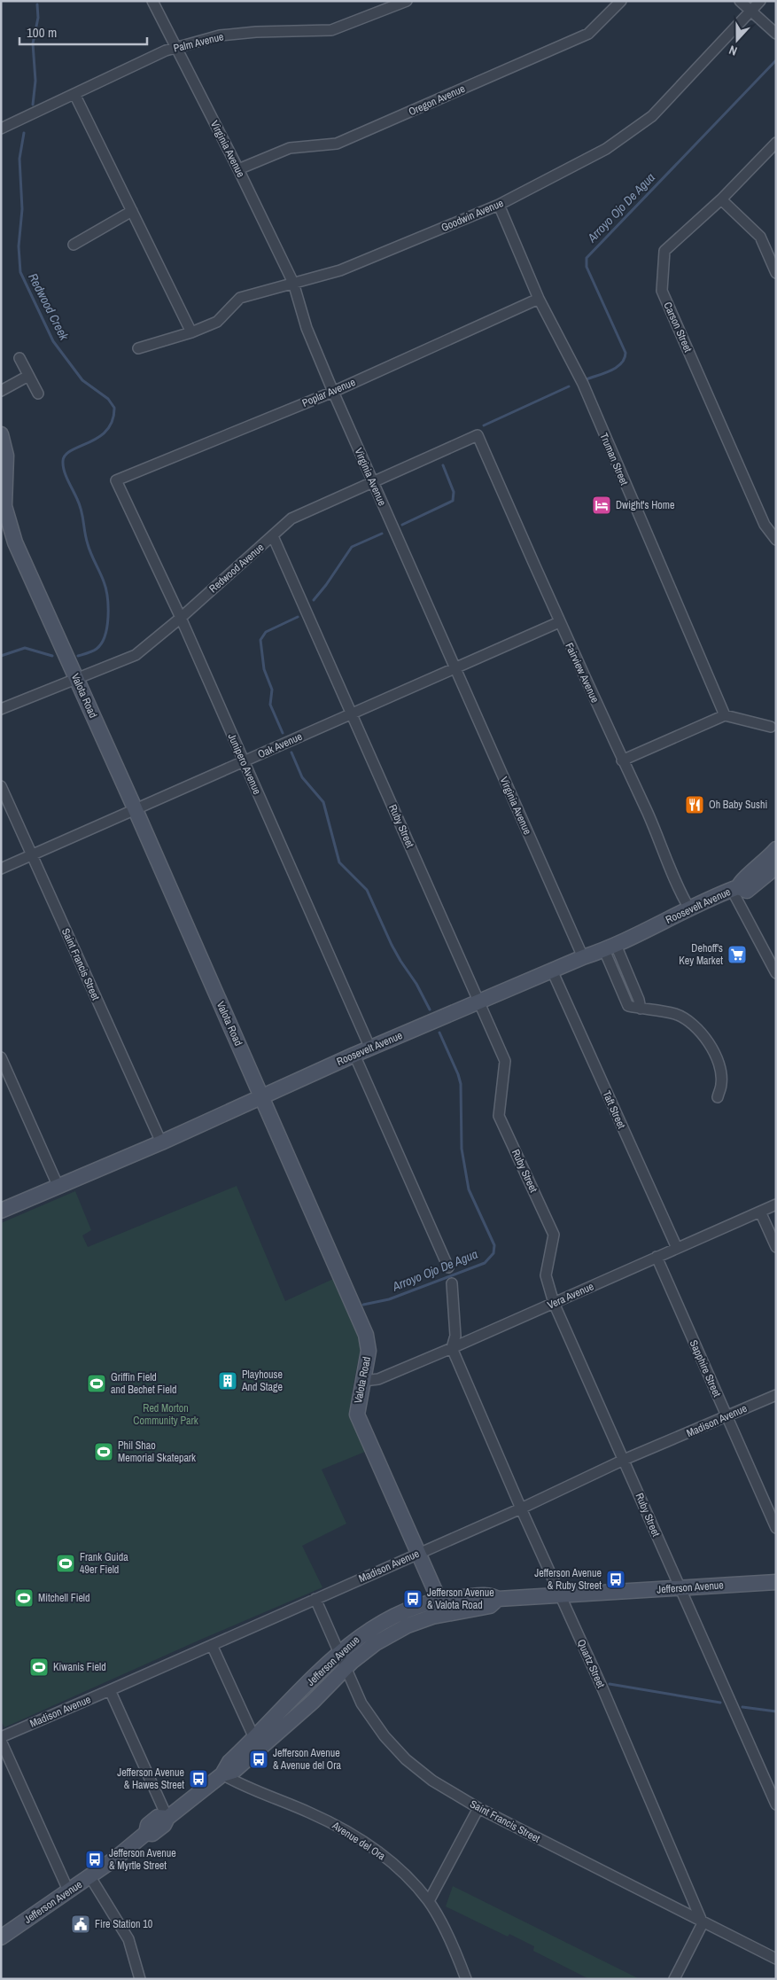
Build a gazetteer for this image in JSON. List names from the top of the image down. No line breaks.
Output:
{"streets":{"street":["Palm Avenue","Oregon Avenue","Virginia Avenue","Goodwin Avenue","Carson Street","Poplar Avenue","Truman Street","Redwood Avenue","Fairview Avenue","Valota Road","Oak Avenue","Junipero Avenue","Ruby Street","Roosevelt Avenue","Saint Francis Street","Taft Street","Vera Avenue","Sapphire Street","Madison Avenue","Jefferson Avenue","Quartz Street","Avenue del Ora"]},"crossings":[["Palm Avenue","Virginia Avenue"],["Oregon Avenue","Virginia Avenue"],["Virginia Avenue","Goodwin Avenue"],["Virginia Avenue","Poplar Avenue"],["Virginia Avenue","Redwood Avenue"],["Virginia Avenue","Oak Avenue"],["Virginia Avenue","Roosevelt Avenue"],["Goodwin Avenue","Truman Street"],["Poplar Avenue","Truman Street"],["Poplar Avenue","Junipero Avenue"],["Redwood Avenue","Fairview Avenue"],["Redwood Avenue","Valota Road"],["Redwood Avenue","Junipero Avenue"],["Redwood Avenue","Ruby Street"],["Fairview Avenue","Oak Avenue"],["Fairview Avenue","Roosevelt Avenue"],["Valota Road","Oak Avenue"],["Valota Road","Roosevelt Avenue"],["Valota Road","Vera Avenue"],["Valota Road","Madison Avenue"],["Valota Road","Jefferson Avenue"],["Oak Avenue","Junipero Avenue"],["Oak Avenue","Ruby Street"],["Oak Avenue","Saint Francis Street"],["Junipero Avenue","Roosevelt Avenue"],["Ruby Street","Roosevelt Avenue"],["Ruby Street","Vera Avenue"],["Ruby Street","Madison Avenue"],["Ruby Street","Jefferson Avenue"],["Roosevelt Avenue","Saint Francis Street"],["Roosevelt Avenue","Taft Street"],["Saint Francis Street","Madison Avenue"],["Saint Francis Street","Jefferson Avenue"],["Saint Francis Street","Quartz Street"],["Taft Street","Vera Avenue"],["Vera Avenue","Sapphire Street"],["Vera Avenue","Quartz Street"],["Sapphire Street","Madison Avenue"],["Madison Avenue","Quartz Street"],["Jefferson Avenue","Quartz Street"],["Jefferson Avenue","Avenue del Ora"]],"water":["Arroyo Ojo De Agua","Redwood Creek"],"parks":["Red Morton Community Park"],"places":{"hotel":["Dwight's Home"],"restaurant":["Oh Baby Sushi"],"supermarket":["Dehoff's Key Market"],"building":["Playhouse And Stage"],"sports":["Griffin Field and Bechet Field","Phil Shao Memorial Skatepark","Frank Guida 49er Field","Mitchell Field","Kiwanis Field"],"bus stop":["Jefferson Avenue & Ruby Street","Jefferson Avenue & Valota Road","Jefferson Avenue & Avenue del Ora","Jefferson Avenue & Hawes Street","Jefferson Avenue & Myrtle Street"],"public building":["Fire Station 10"]},"scale_bar":"100 m","north":"bottom"}
